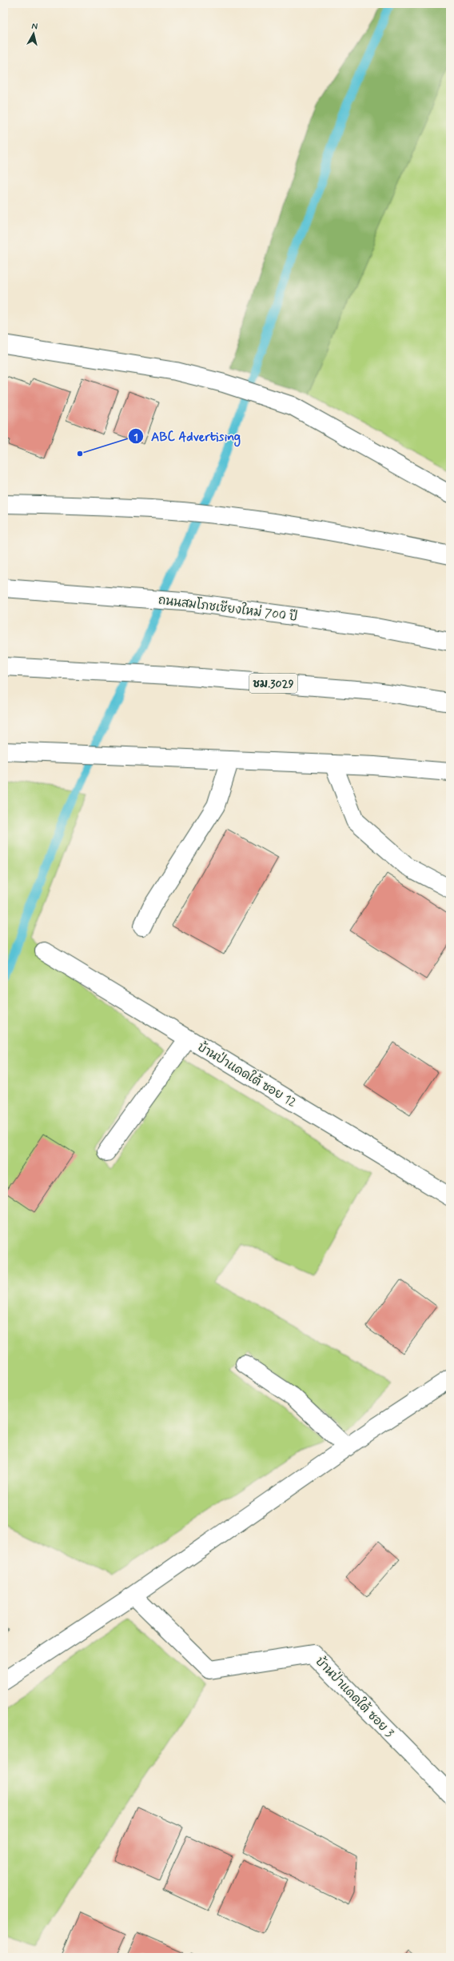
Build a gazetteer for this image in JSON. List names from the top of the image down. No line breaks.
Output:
{"streets":{"street":["ถนนสมโภชเชียงใหม่ 700 ปี","ชม.3029","บ้านป่าแดดใต้ ซอย 12","บ้านป่าแดดใต้ ซอย 3"]},"places":["ABC Advertising"],"north":"top"}
